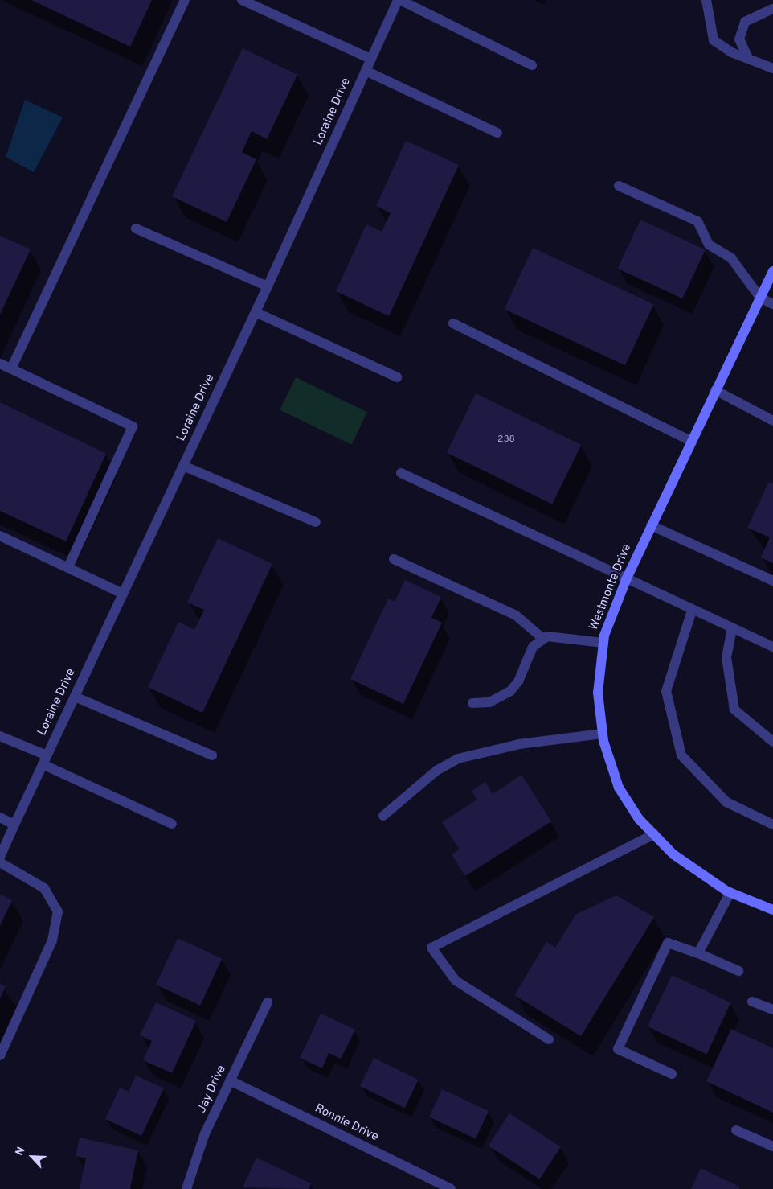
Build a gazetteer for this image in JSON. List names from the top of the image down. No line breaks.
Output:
{"streets":{"street":["Loraine Drive","Westmonte Drive","Jay Drive","Ronnie Drive"]},"crossings":[["Jay Drive","Ronnie Drive"]],"house_numbers":["238"],"north":"top left"}
